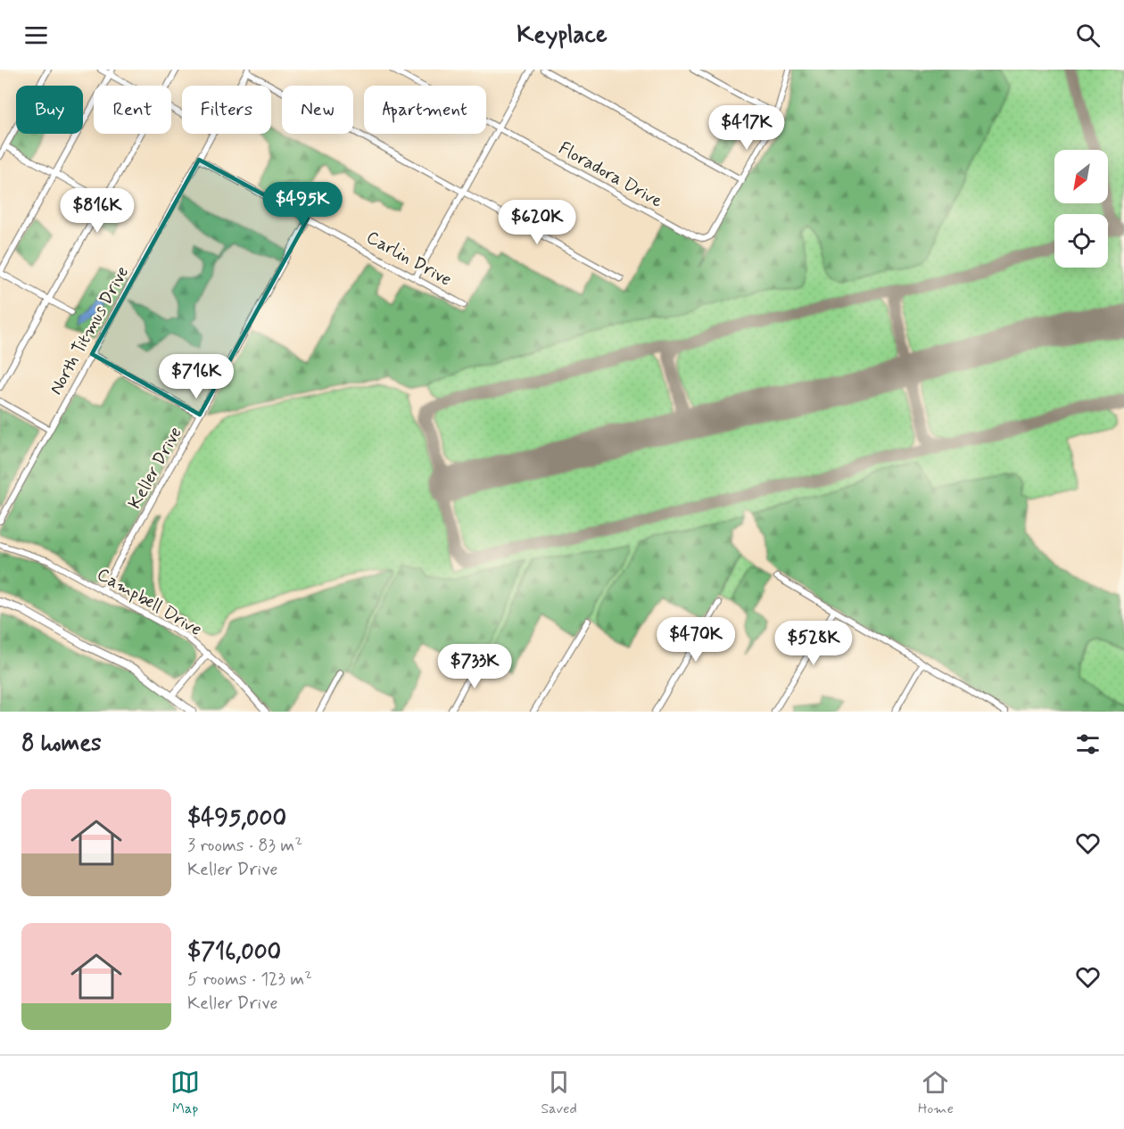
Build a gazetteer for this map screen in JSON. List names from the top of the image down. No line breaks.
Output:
{"streets":{"street":["Floradora Drive","Carlin Drive","North Titmus Drive","Keller Drive","Campbell Drive"]},"crossings":[["Carlin Drive","North Titmus Drive"],["Carlin Drive","Keller Drive"],["Keller Drive","Campbell Drive"]],"north":"bottom left","page":{"header":"Keyplace","chip":["Buy","Rent","Filters","New","Apartment"],"price":["$417K","$495K","$816K","$620K","$716K","$470K","$528K","$733K"],"heading":"8 homes","list":[{"name":"$495,000","note":"3 rooms · 83 m² · Keller Drive"},{"name":"$716,000","note":"5 rooms · 123 m² · Keller Drive"}],"tabs":["Map","Saved","Home"]}}
